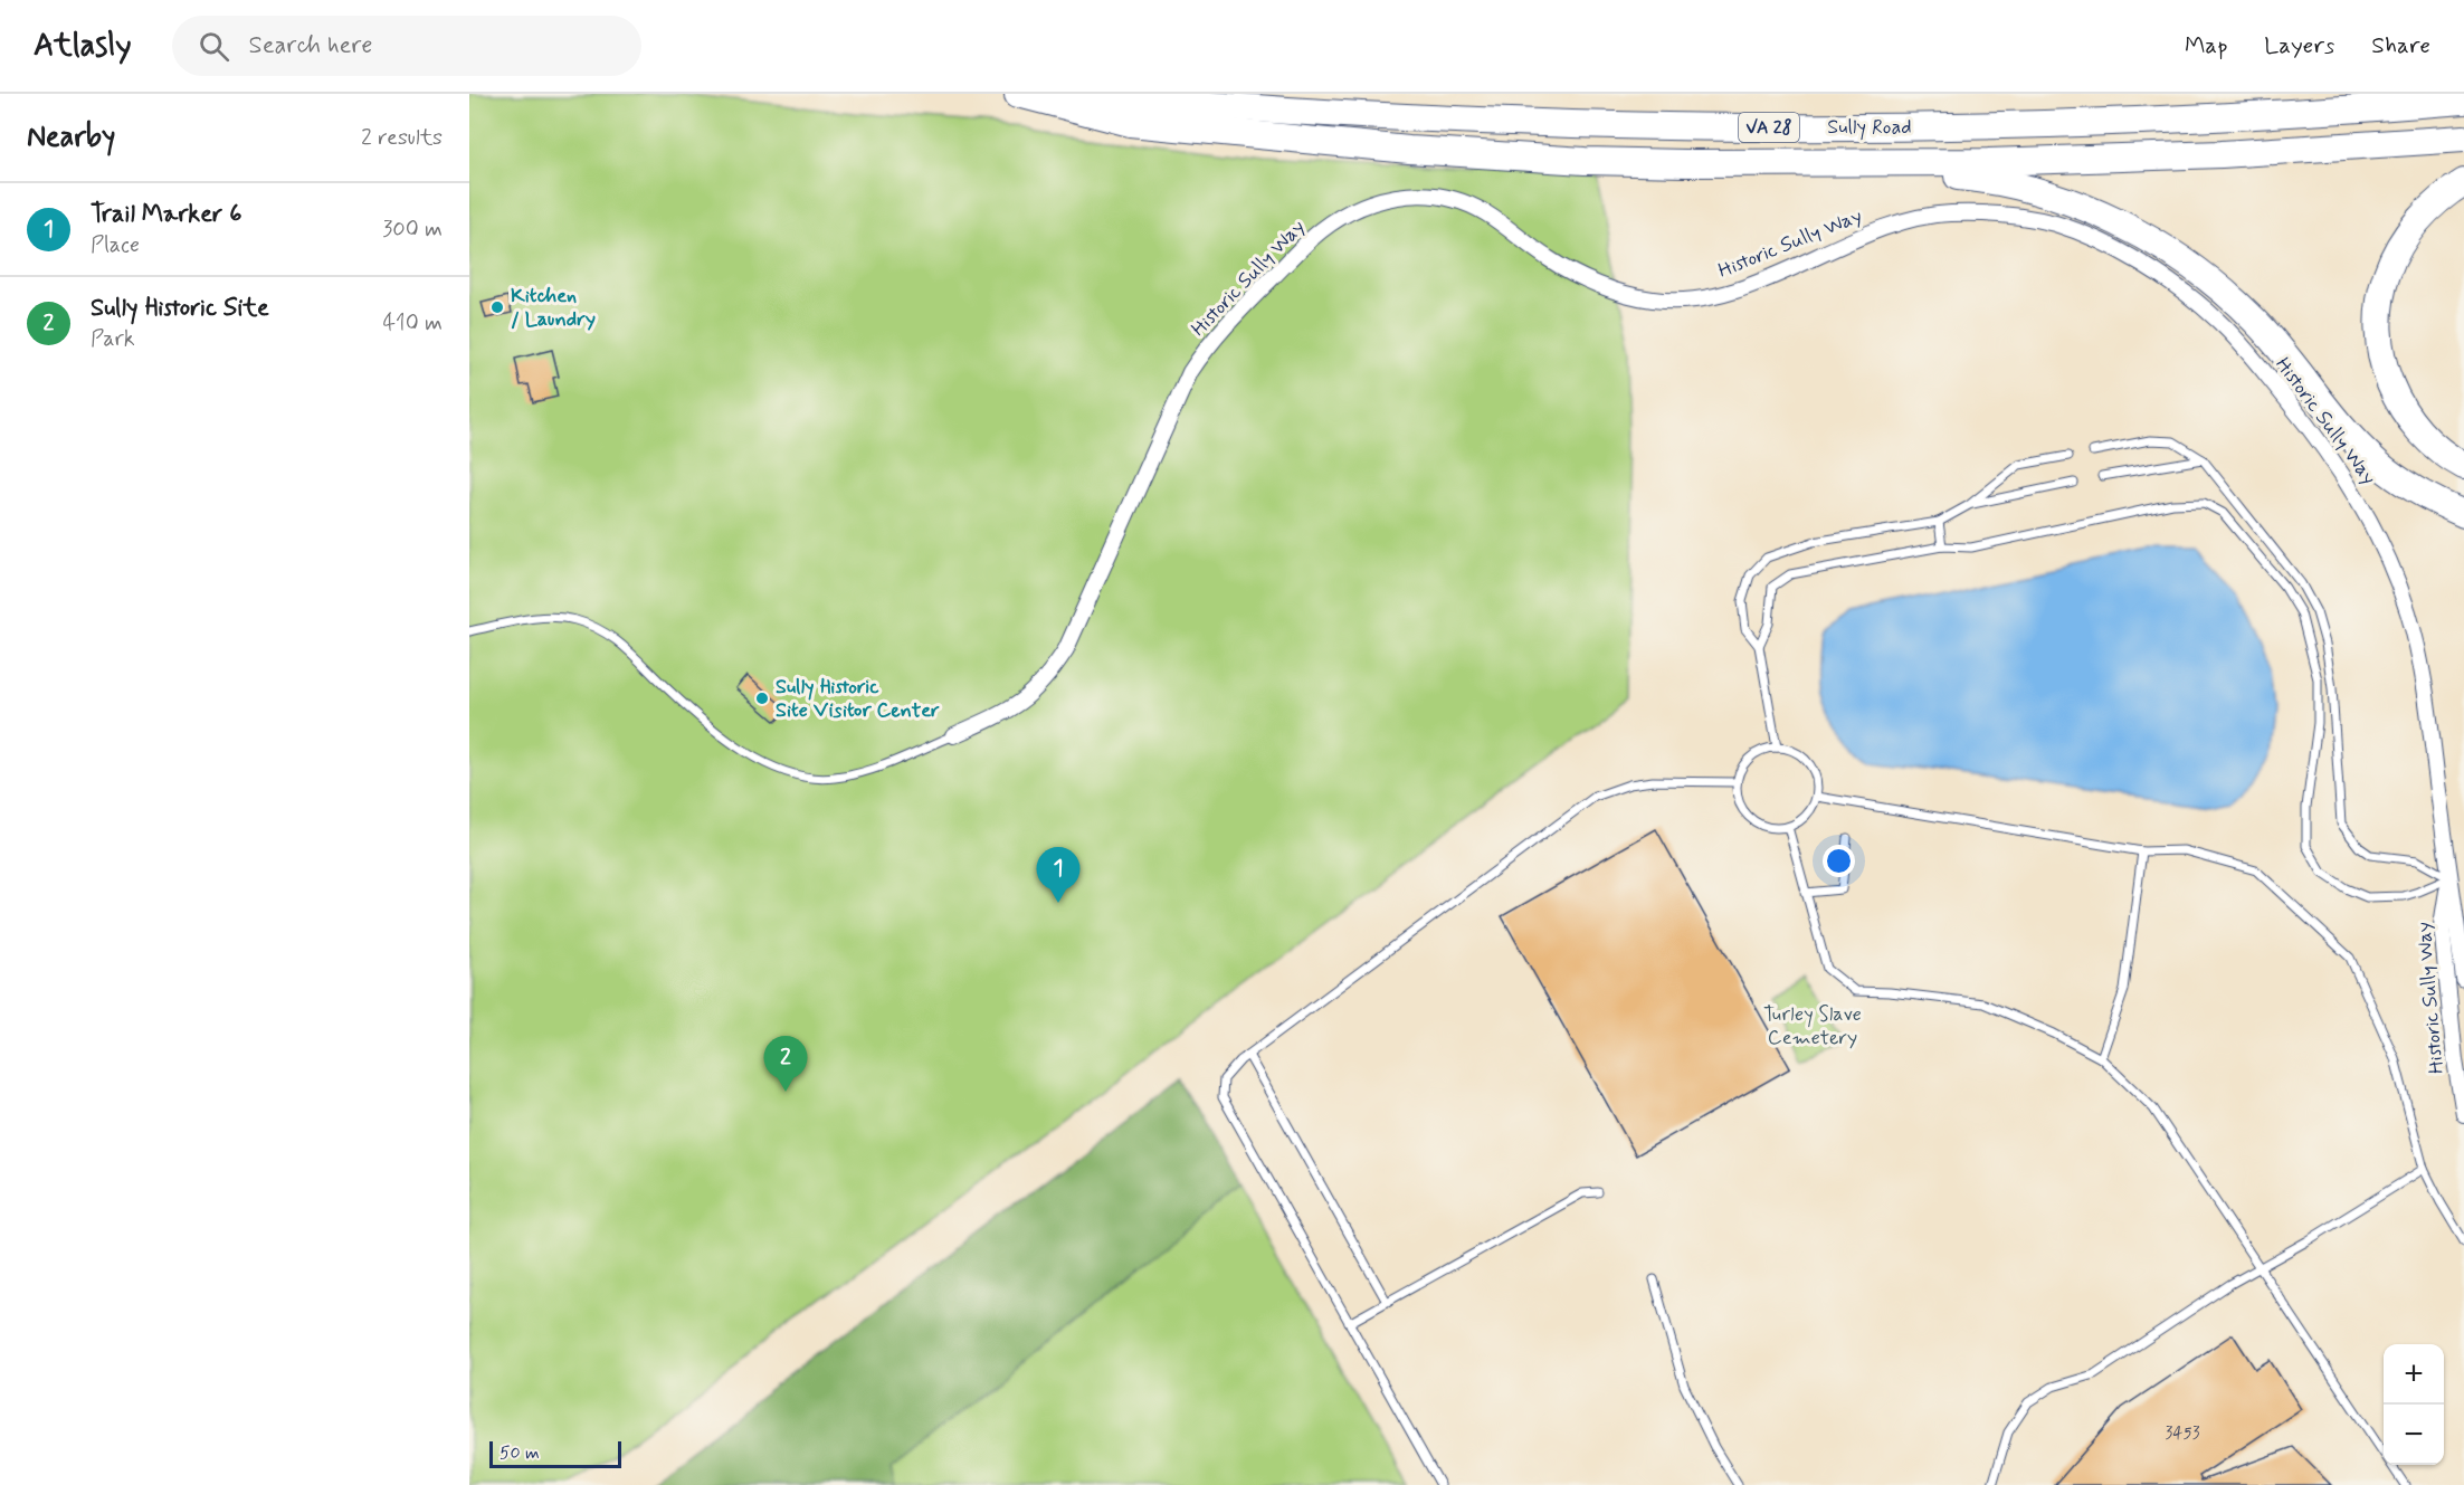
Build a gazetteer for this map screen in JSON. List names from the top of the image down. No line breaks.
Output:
{"streets":{"highway":["VA 28","Sully Road"],"street":["Historic Sully Way"]},"parks":["Turley Slave Cemetery"],"places":["Kitchen / Laundry","Sully Historic Site Visitor Center"],"house_numbers":["3453"],"scale_bar":"50 m","page":{"header":"Atlasly","search":"Search here","nav":["Map","Layers","Share"],"heading":["Nearby","2 results"],"list":[{"mark":"1","name":"Trail Marker 6","note":"Place","value":"300 m"},{"mark":"2","name":"Sully Historic Site","note":"Park","value":"410 m"}],"pins":["1","2"],"map_buttons":["+","−"],"scale":"50 m"}}
